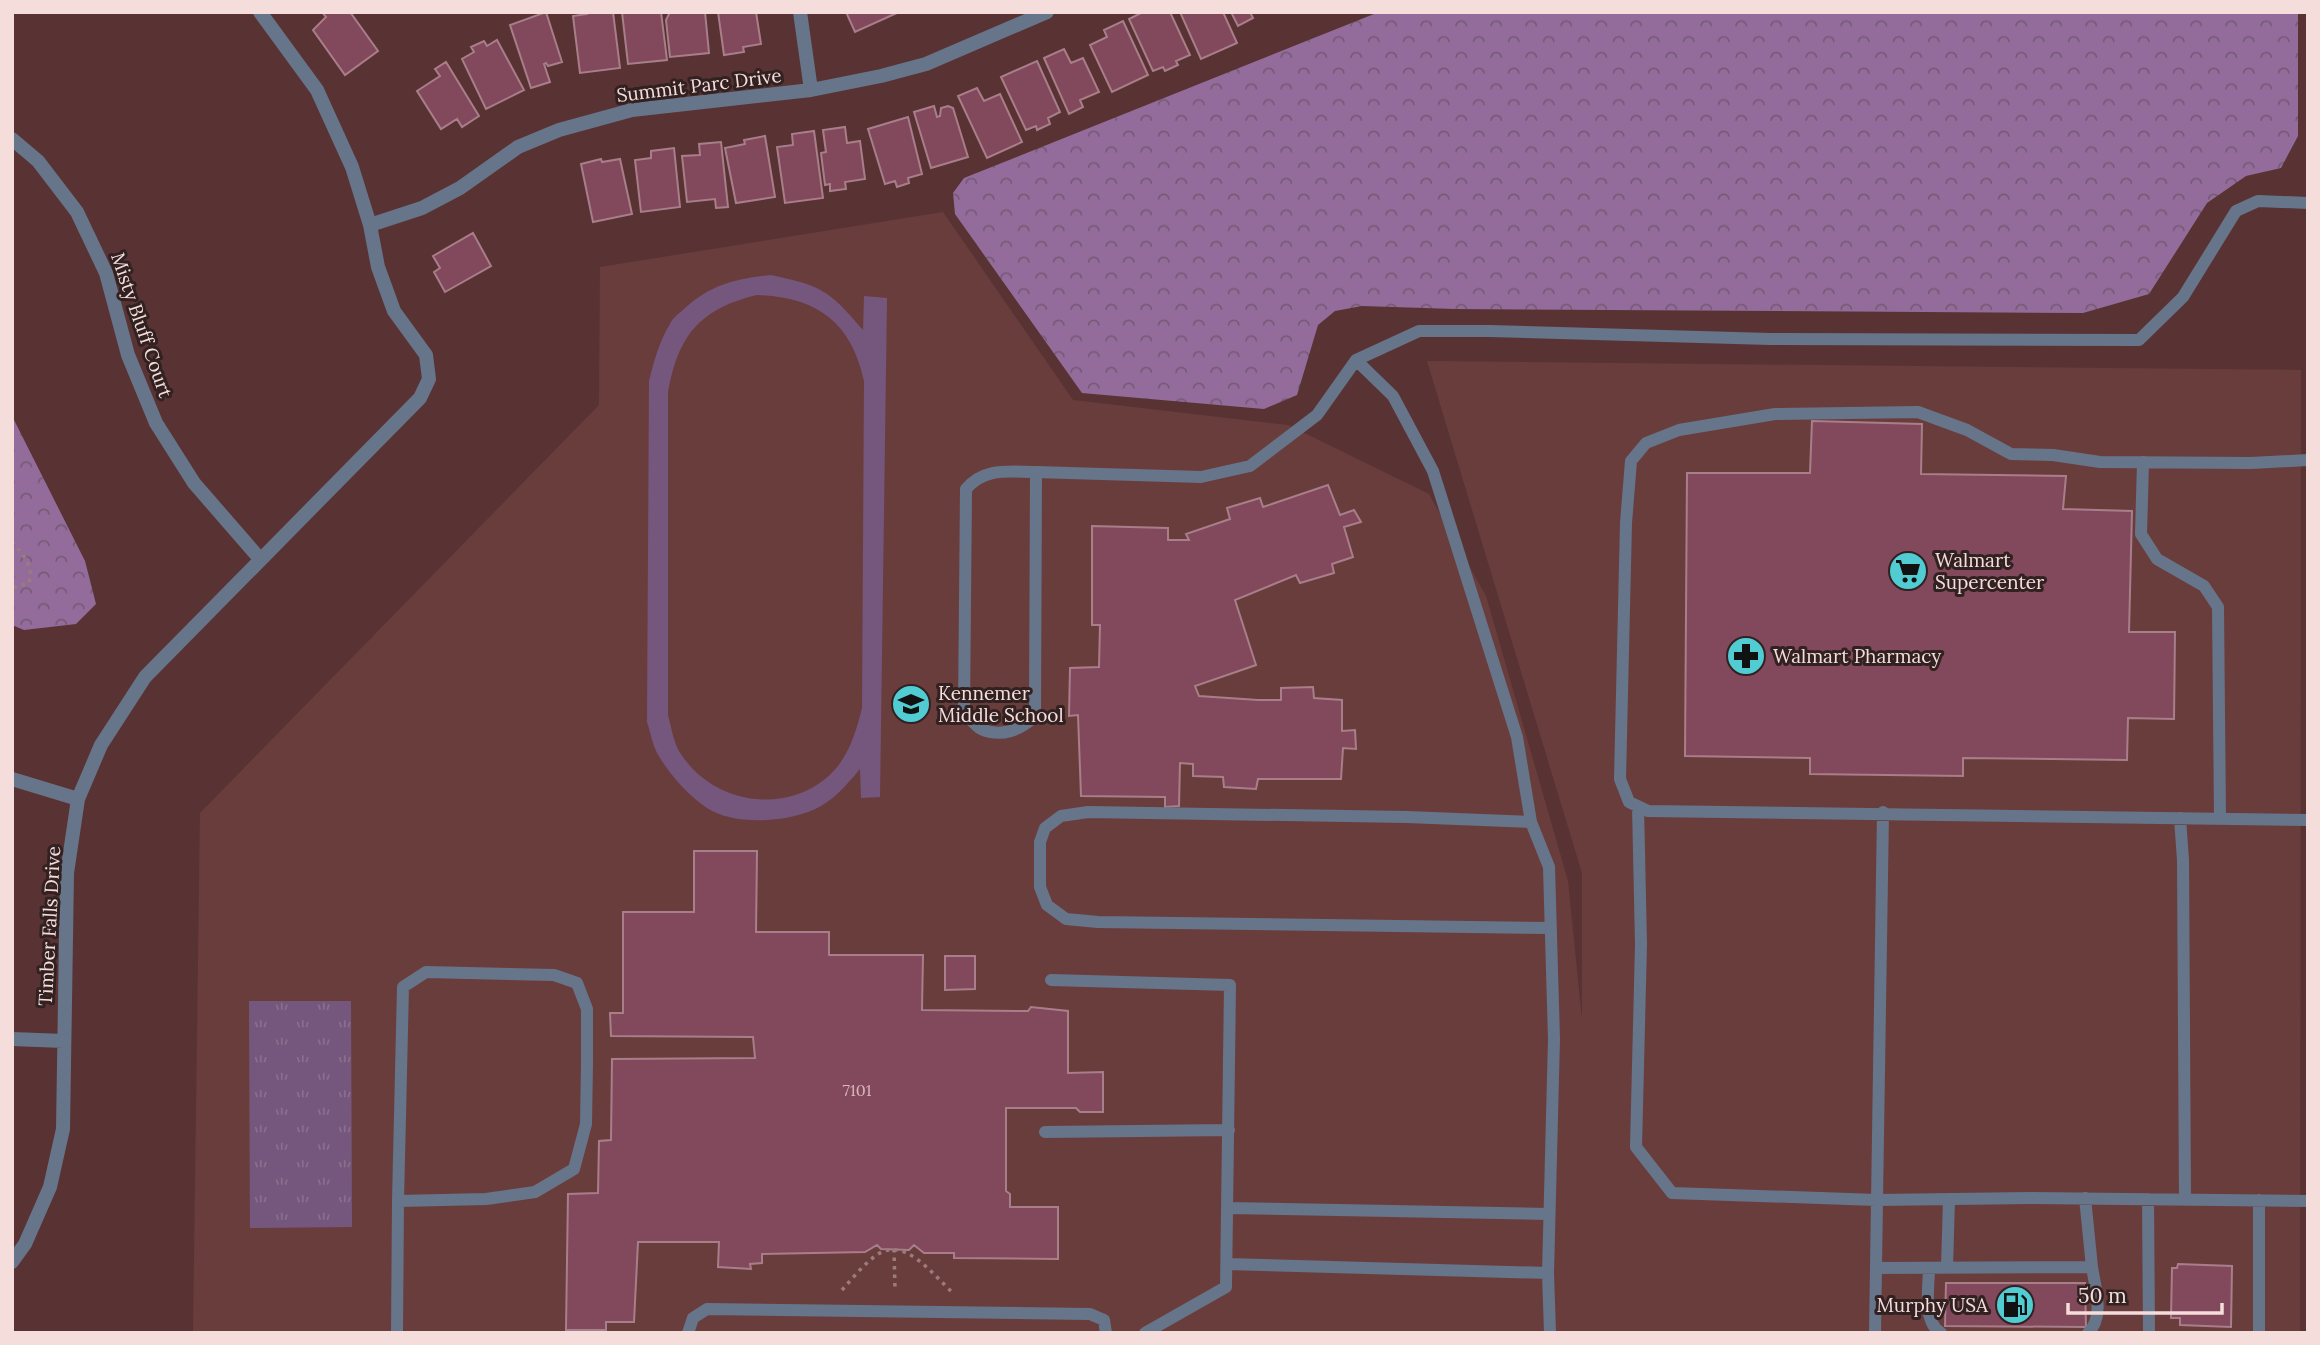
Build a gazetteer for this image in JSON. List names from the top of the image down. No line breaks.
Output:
{"streets":{"street":["Summit Parc Drive","Misty Bluff Court","Timber Falls Drive"]},"crossings":[["Summit Parc Drive","Timber Falls Drive"],["Misty Bluff Court","Timber Falls Drive"]],"places":{"supermarket":["Walmart Supercenter"],"pharmacy":["Walmart Pharmacy"],"school or university":["Kennemer Middle School"],"fuel station":["Murphy USA"]},"house_numbers":["7101"],"scale_bar":"50 m"}
